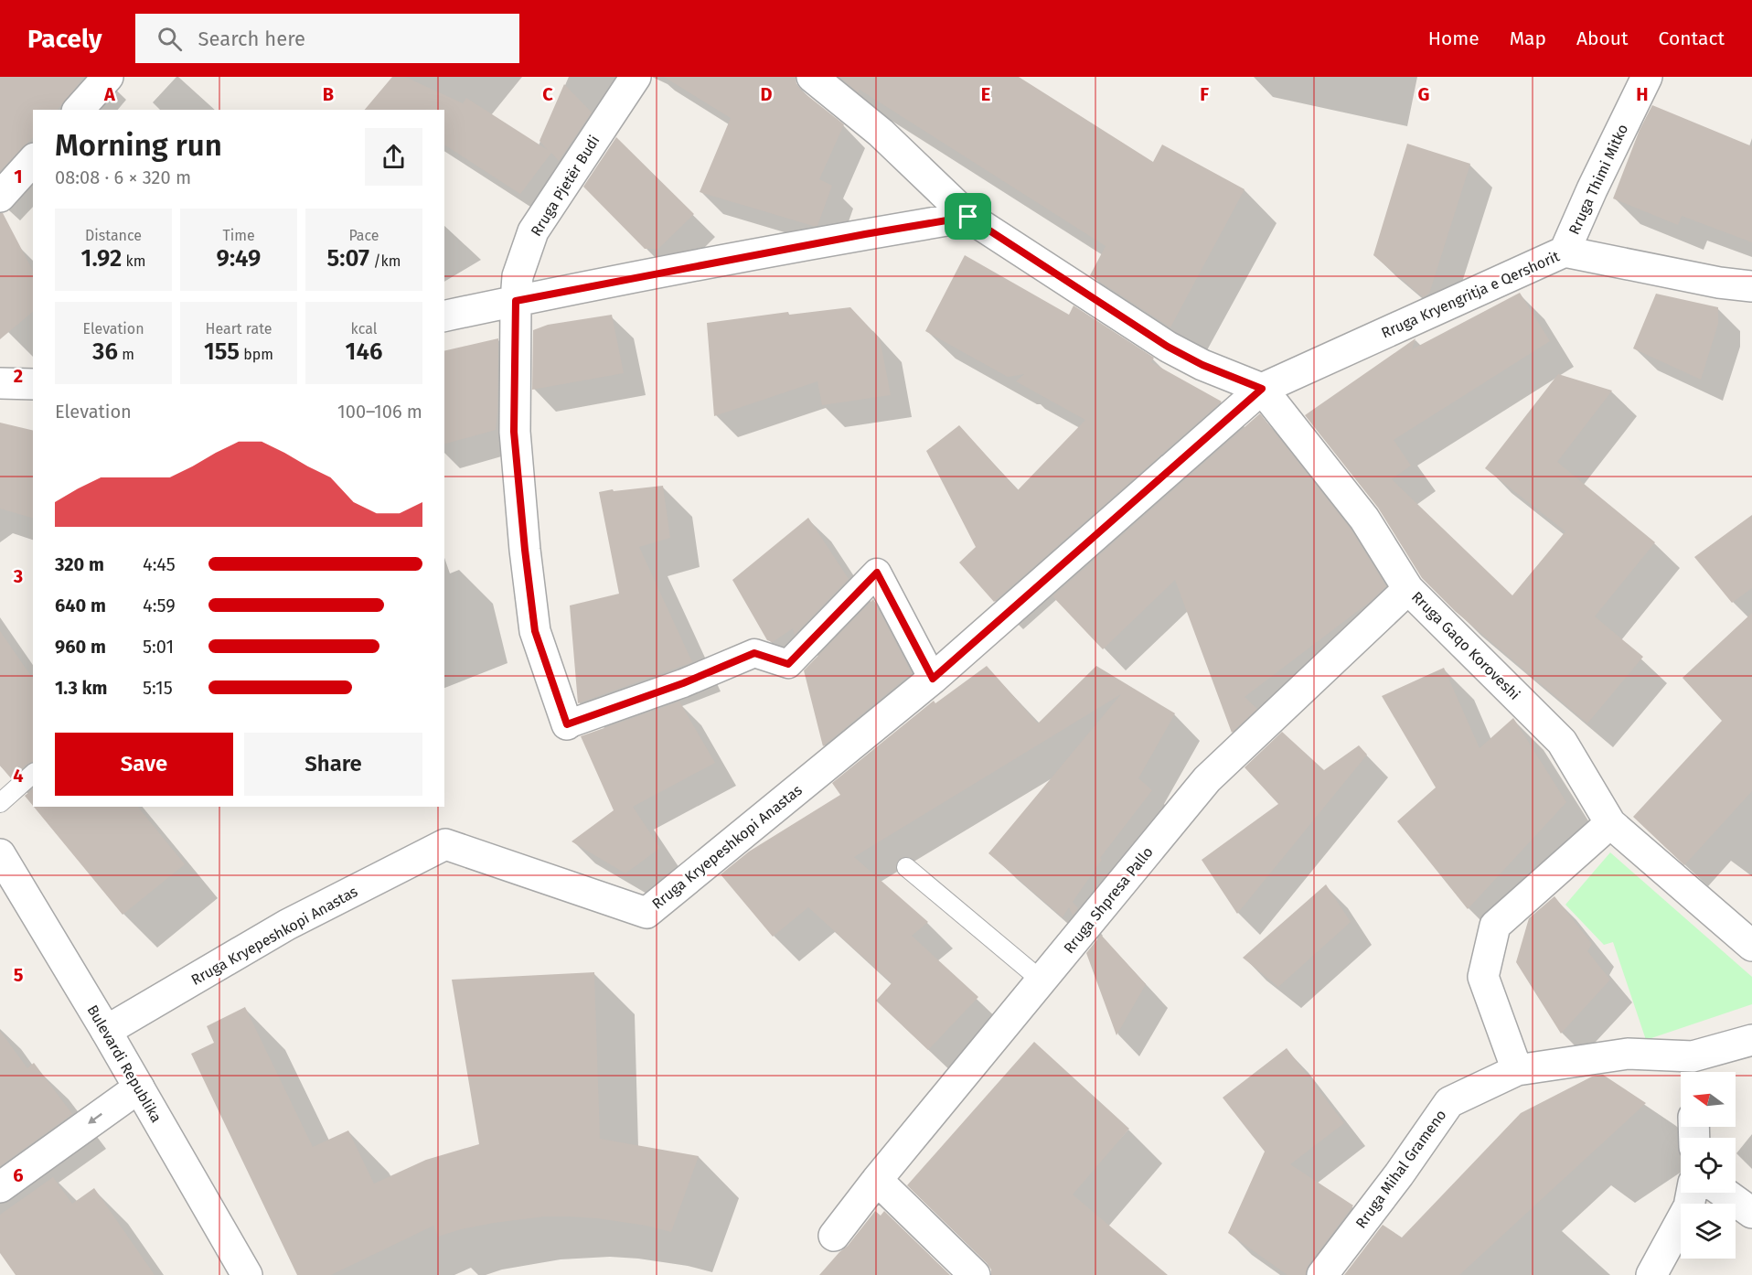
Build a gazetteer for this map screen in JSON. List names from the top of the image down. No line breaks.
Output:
{"streets":{"street":["Rruga Thimi Mitko","Rruga Pjetër Budi","Rruga Kryengritja e Qershorit","Rruga Gaqo Koroveshi","Rruga Kryepeshkopi Anastas","Rruga Shpresa Pallo","Bulevardi Republika","Rruga Mihal Grameno"]},"crossings":[["Rruga Thimi Mitko","Rruga Kryengritja e Qershorit"],["Rruga Kryengritja e Qershorit","Rruga Gaqo Koroveshi"],["Rruga Kryengritja e Qershorit","Rruga Kryepeshkopi Anastas"],["Rruga Gaqo Koroveshi","Rruga Kryepeshkopi Anastas"],["Rruga Gaqo Koroveshi","Rruga Shpresa Pallo"],["Rruga Kryepeshkopi Anastas","Bulevardi Republika"]],"north":"left","page":{"header":"Pacely","search":"Search here","nav":["Home","Map","About","Contact"],"heading":["Morning run","08:08 · 6 × 320 m"],"stats":[["Distance","1.92 km"],["Time","9:49"],["Pace","5:07 /km"],["Elevation","36 m"],["Heart rate","155 bpm"],["kcal","146"]],"chart":["Elevation","100–106 m"],"list":[{"name":"320 m","note":"4:45"},{"name":"640 m","note":"4:59"},{"name":"960 m","note":"5:01"},{"name":"1.3 km","note":"5:15"}],"buttons":["Save","Share"]},"grid":{"columns":["A","B","C","D","E","F","G","H"],"rows":["1","2","3","4","5","6"]}}
